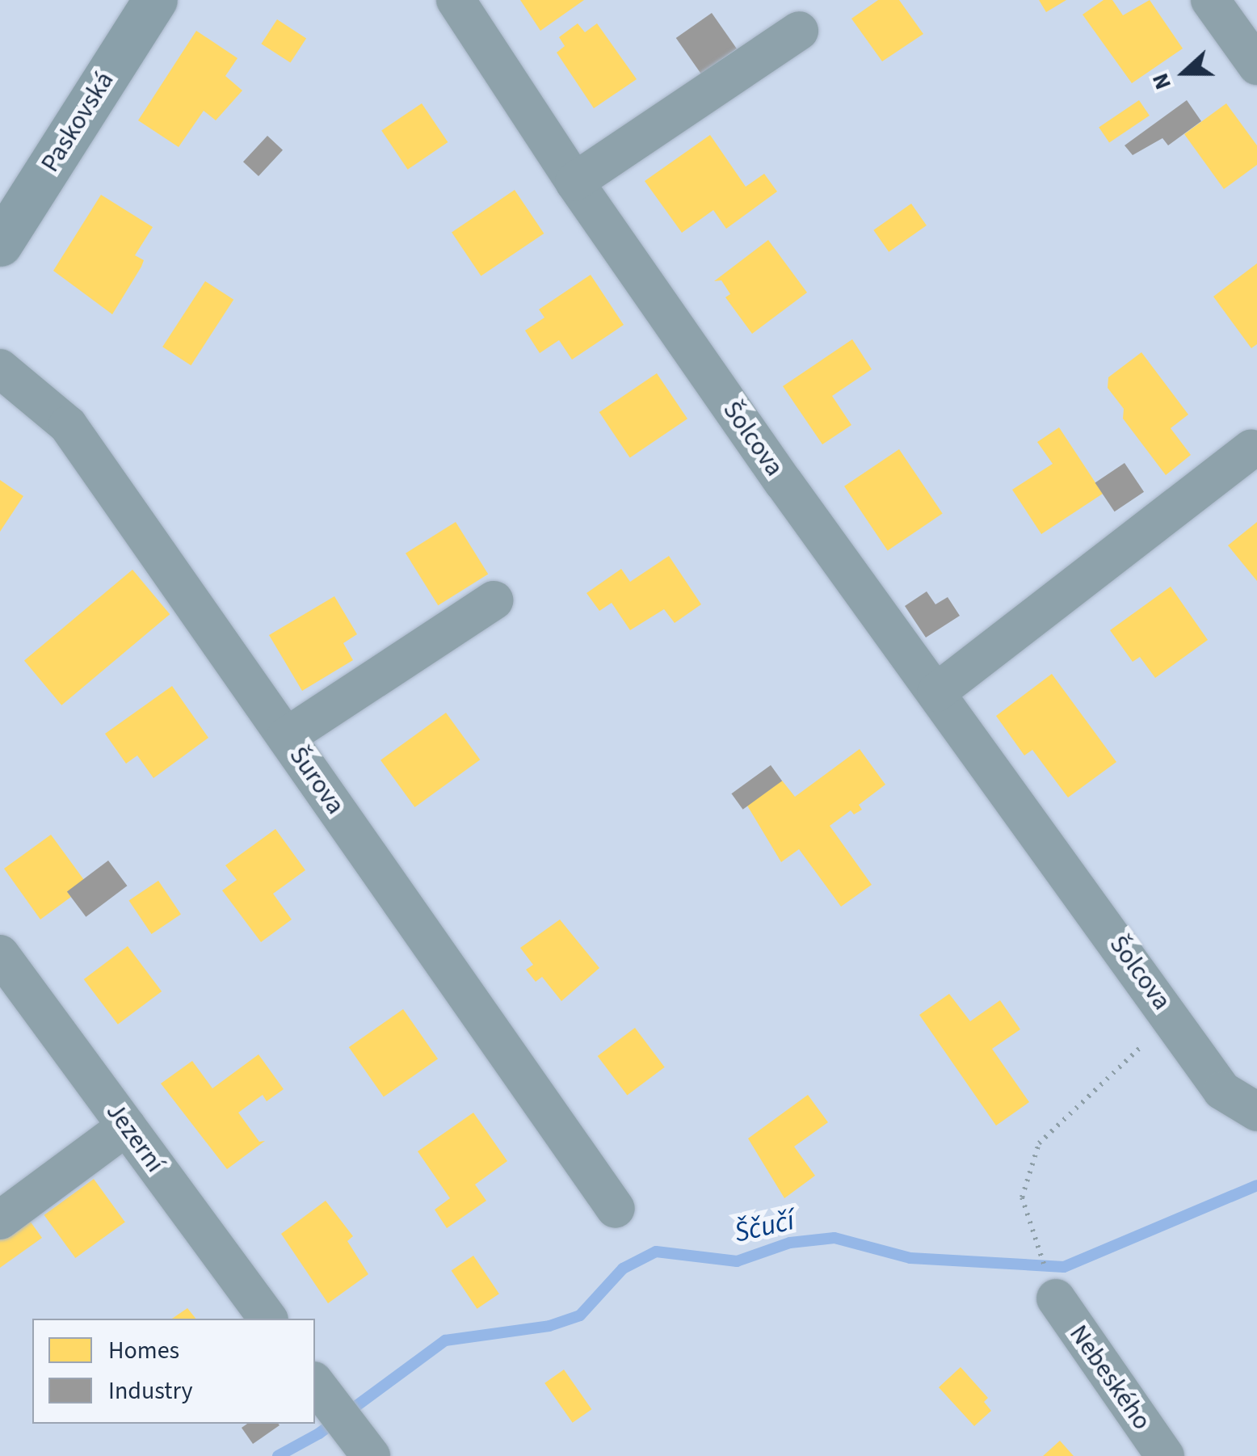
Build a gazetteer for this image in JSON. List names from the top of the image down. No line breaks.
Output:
{"streets":{"main road":["Paskovská"],"street":["Šolcova","Šurova","Jezerní","Nebeského"]},"water":["Ščučí"],"legend":["Homes","Industry"],"north":"left"}
